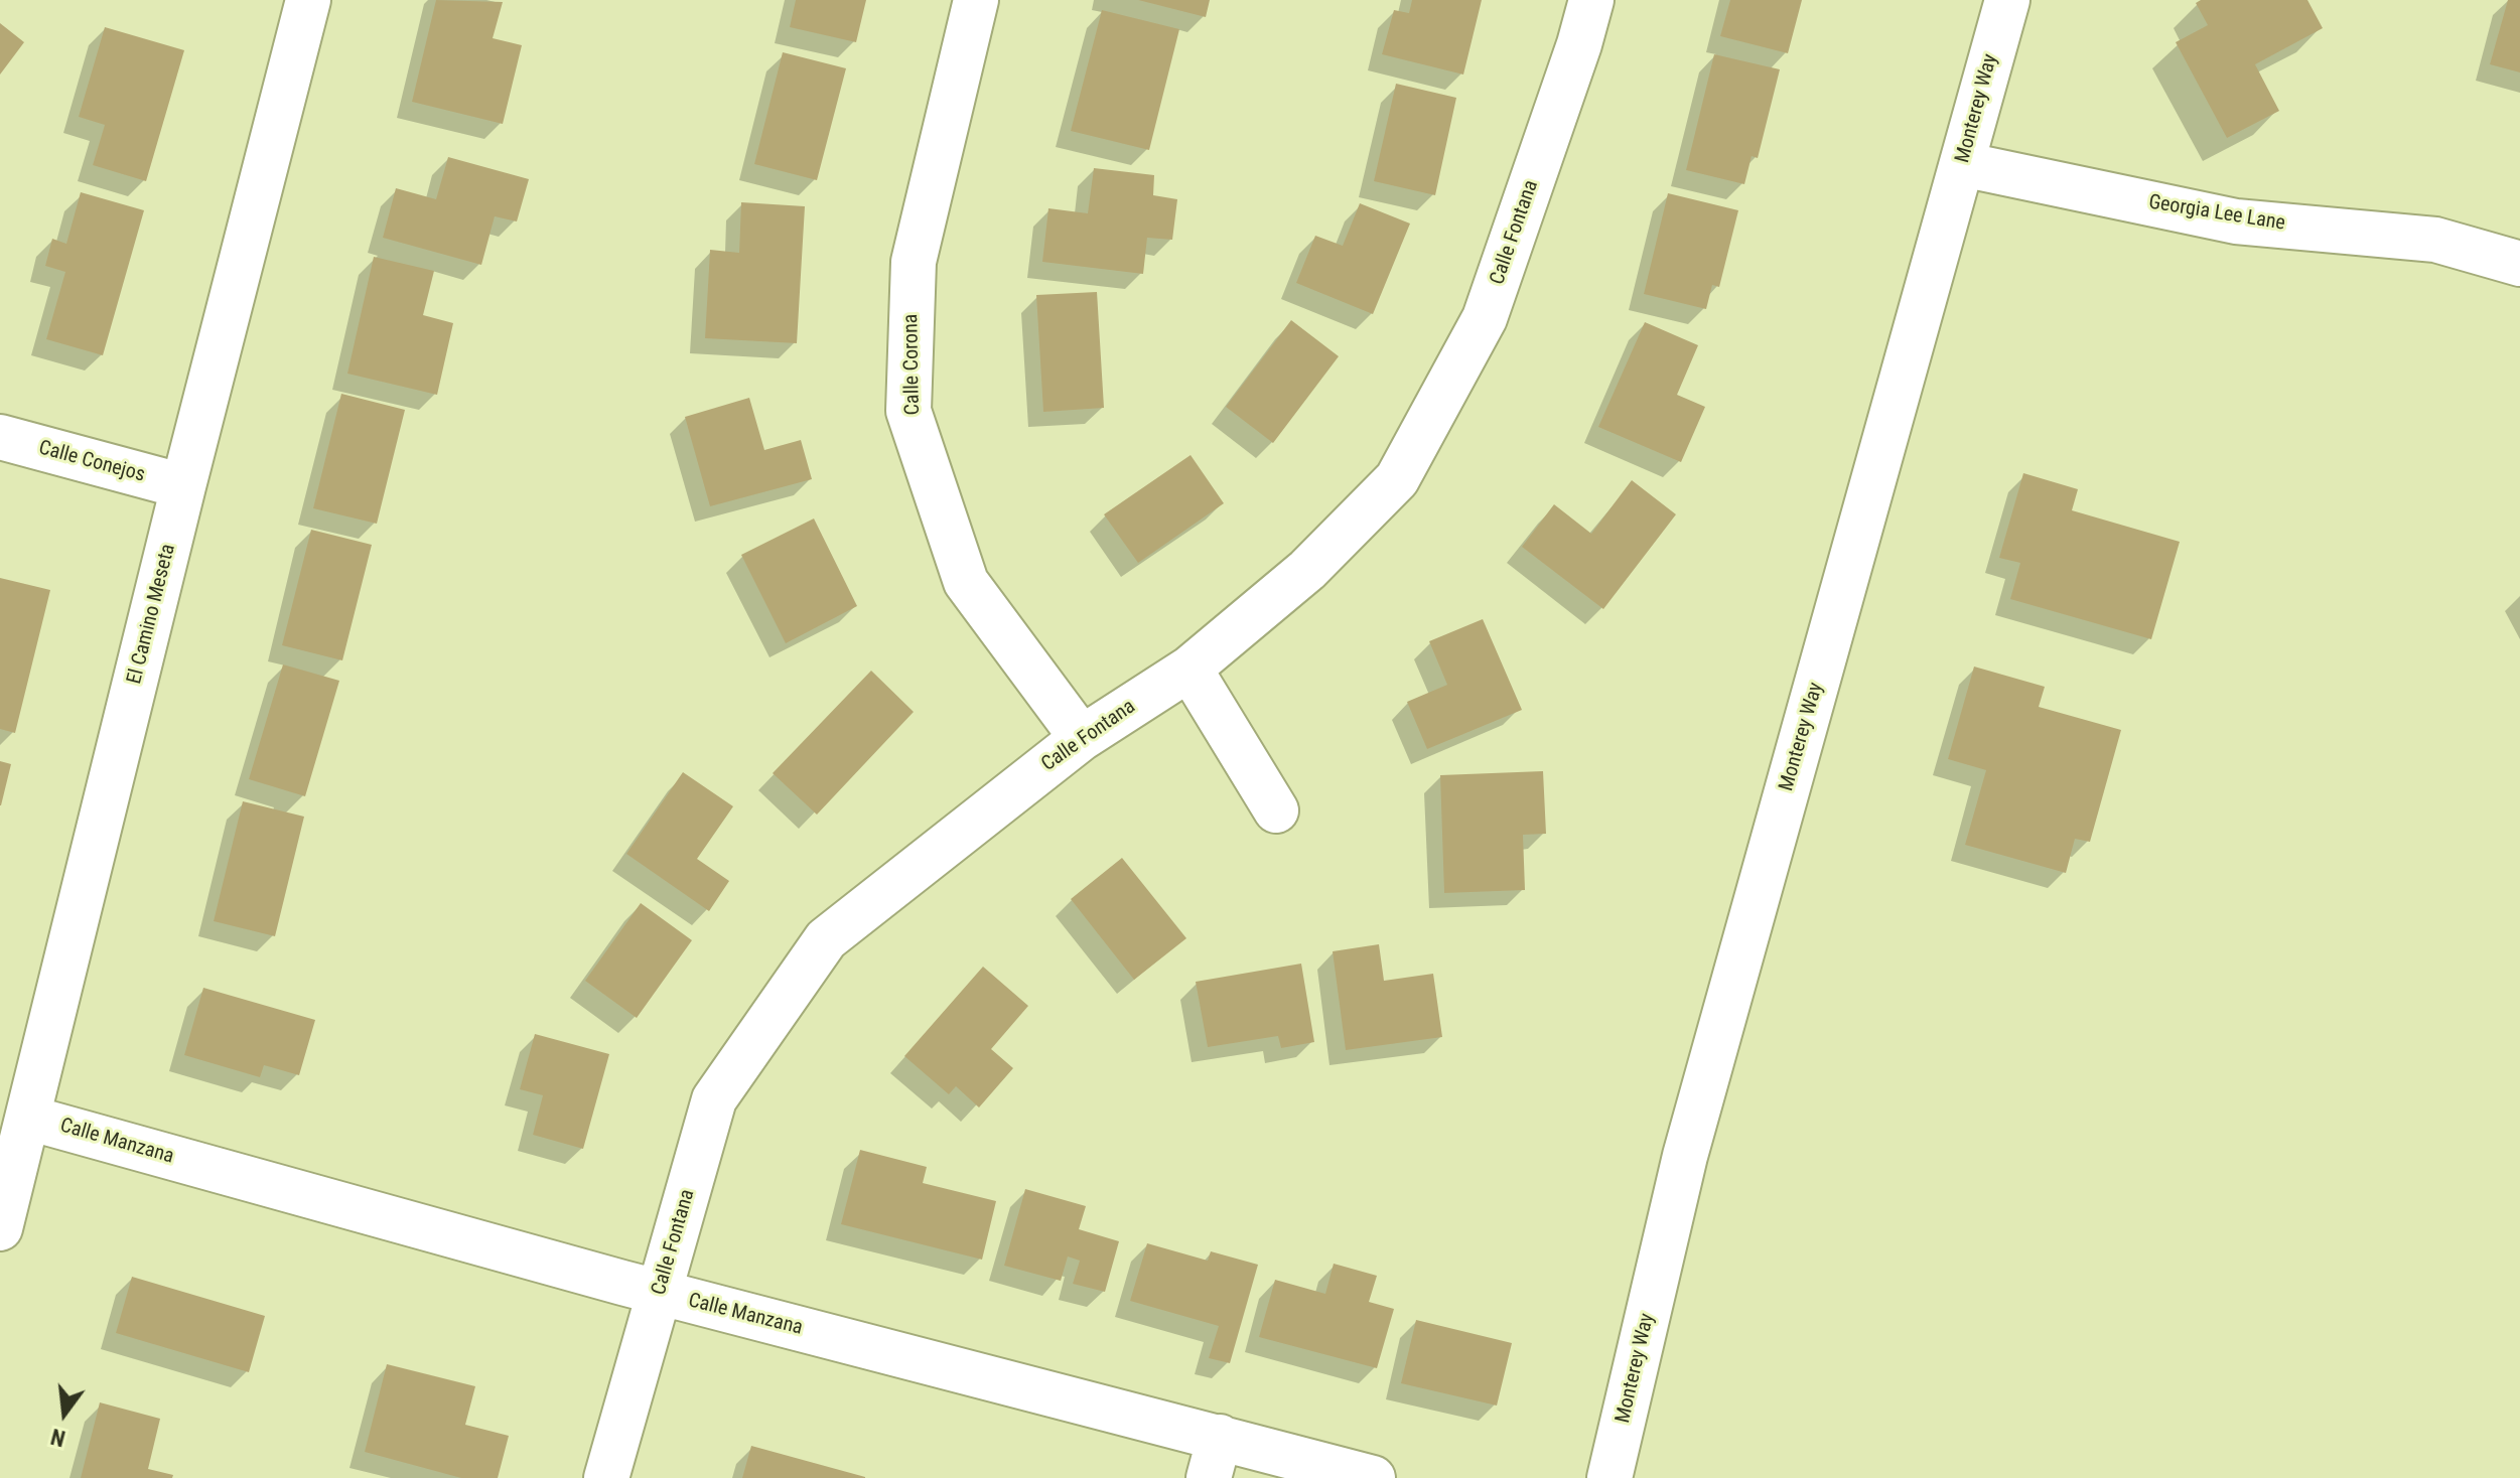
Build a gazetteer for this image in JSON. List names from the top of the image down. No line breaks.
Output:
{"streets":{"street":["Monterey Way","Georgia Lee Lane","Calle Fontana","Calle Corona","Calle Conejos","El Camino Meseta","Calle Manzana"]},"crossings":[["Monterey Way","Georgia Lee Lane"],["Calle Fontana","Calle Corona"],["Calle Fontana","Calle Manzana"],["Calle Conejos","El Camino Meseta"],["El Camino Meseta","Calle Manzana"]],"north":"bottom"}
